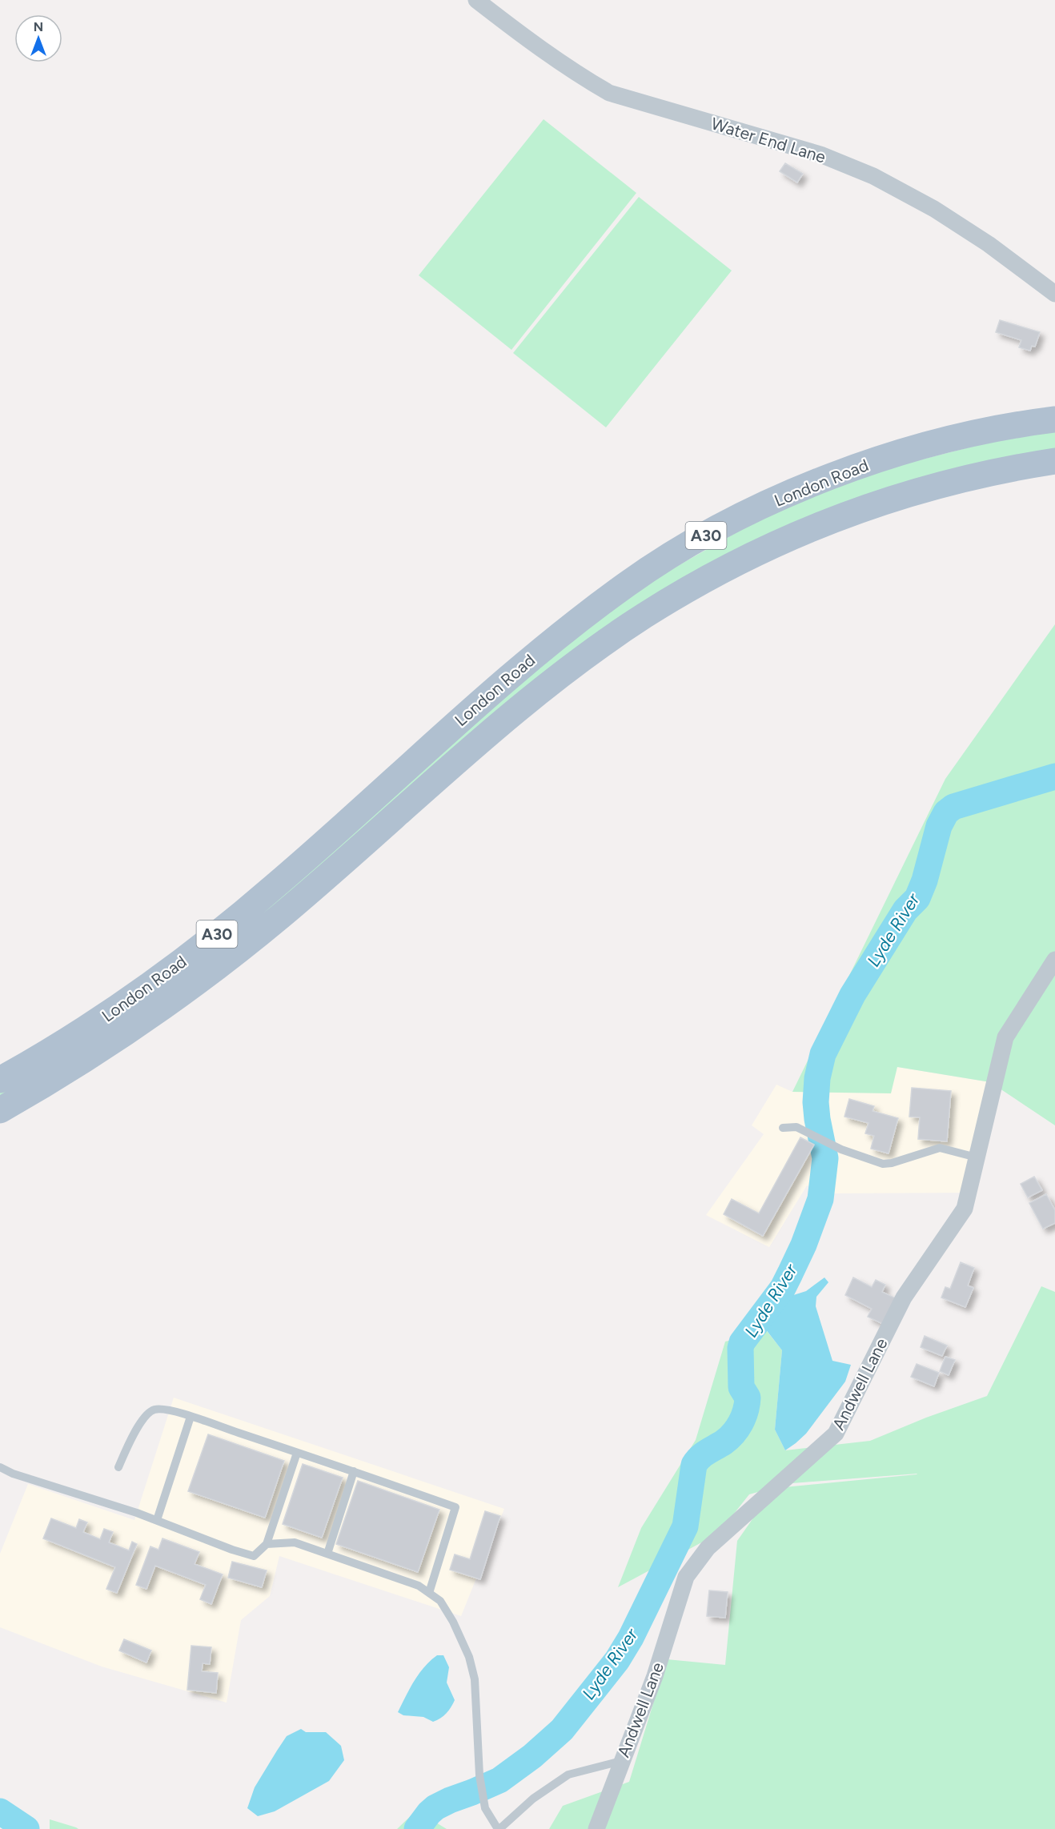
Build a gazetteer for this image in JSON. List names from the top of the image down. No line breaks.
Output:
{"streets":{"main road":["London Road","A30"],"street":["Water End Lane","Andwell Lane"]},"water":["Lyde River"],"north":"top"}
